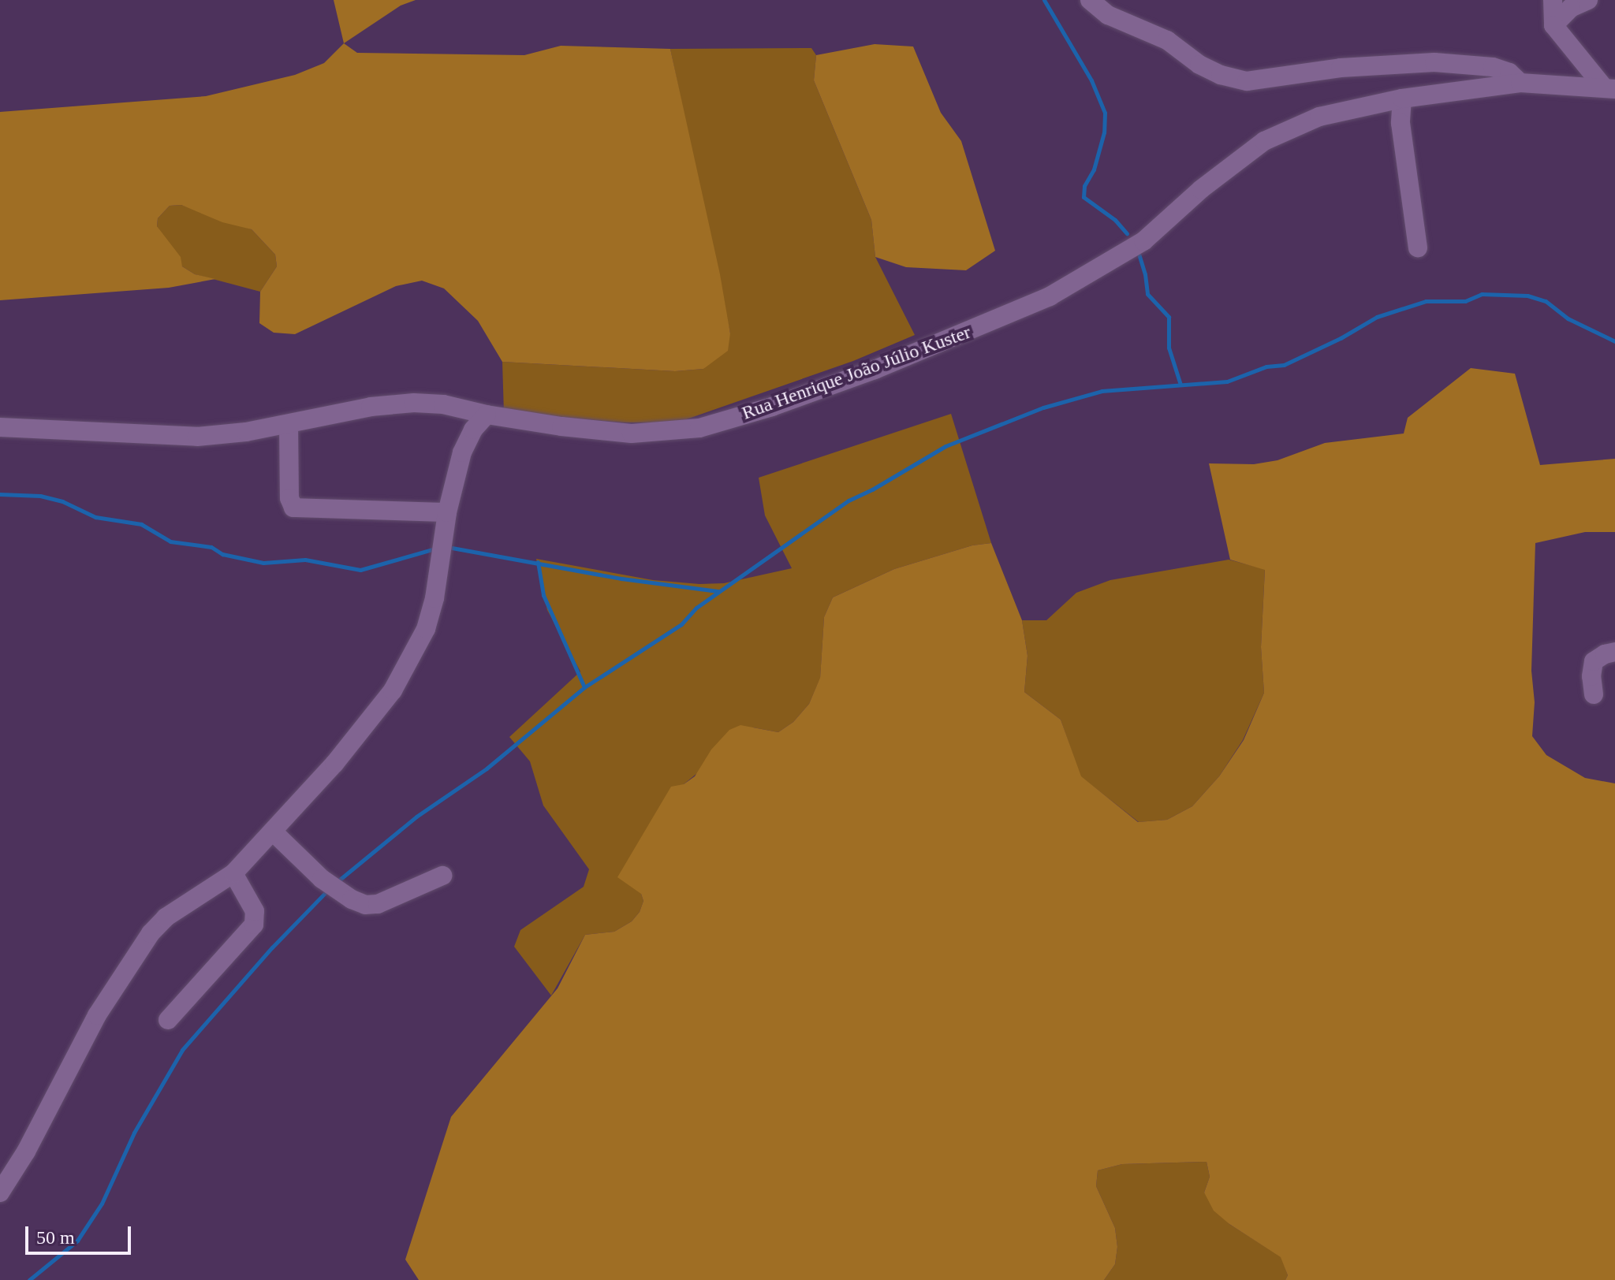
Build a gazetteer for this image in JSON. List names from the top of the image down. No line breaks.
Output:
{"streets":{"street":["Rua Henrique João Júlio Kuster"]},"scale_bar":"50 m"}
